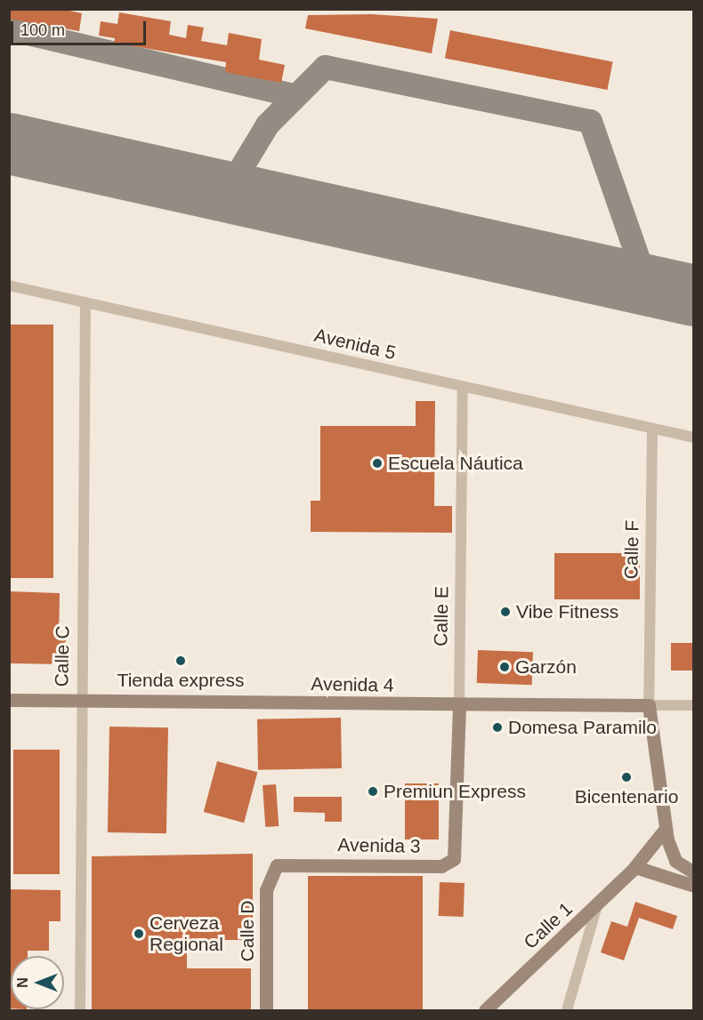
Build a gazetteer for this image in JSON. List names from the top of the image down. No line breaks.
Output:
{"streets":{"main road":["Calle F","Calle E","Avenida 4","Avenida 3","Calle 1","Calle D"],"street":["Avenida 5","Calle C"]},"crossings":[["Avenida 5","Calle F"],["Avenida 5","Calle E"],["Avenida 5","Calle C"],["Calle F","Avenida 4"],["Calle F","Calle 1"],["Calle E","Avenida 4"],["Calle E","Avenida 3"],["Calle C","Avenida 4"],["Avenida 3","Calle D"]],"places":["Escuela Náutica","Vibe Fitness","Tienda express","Garzón","Domesa Paramilo","Bicentenario","Premiun Express","Cerveza Regional"],"scale_bar":"100 m","north":"left"}
